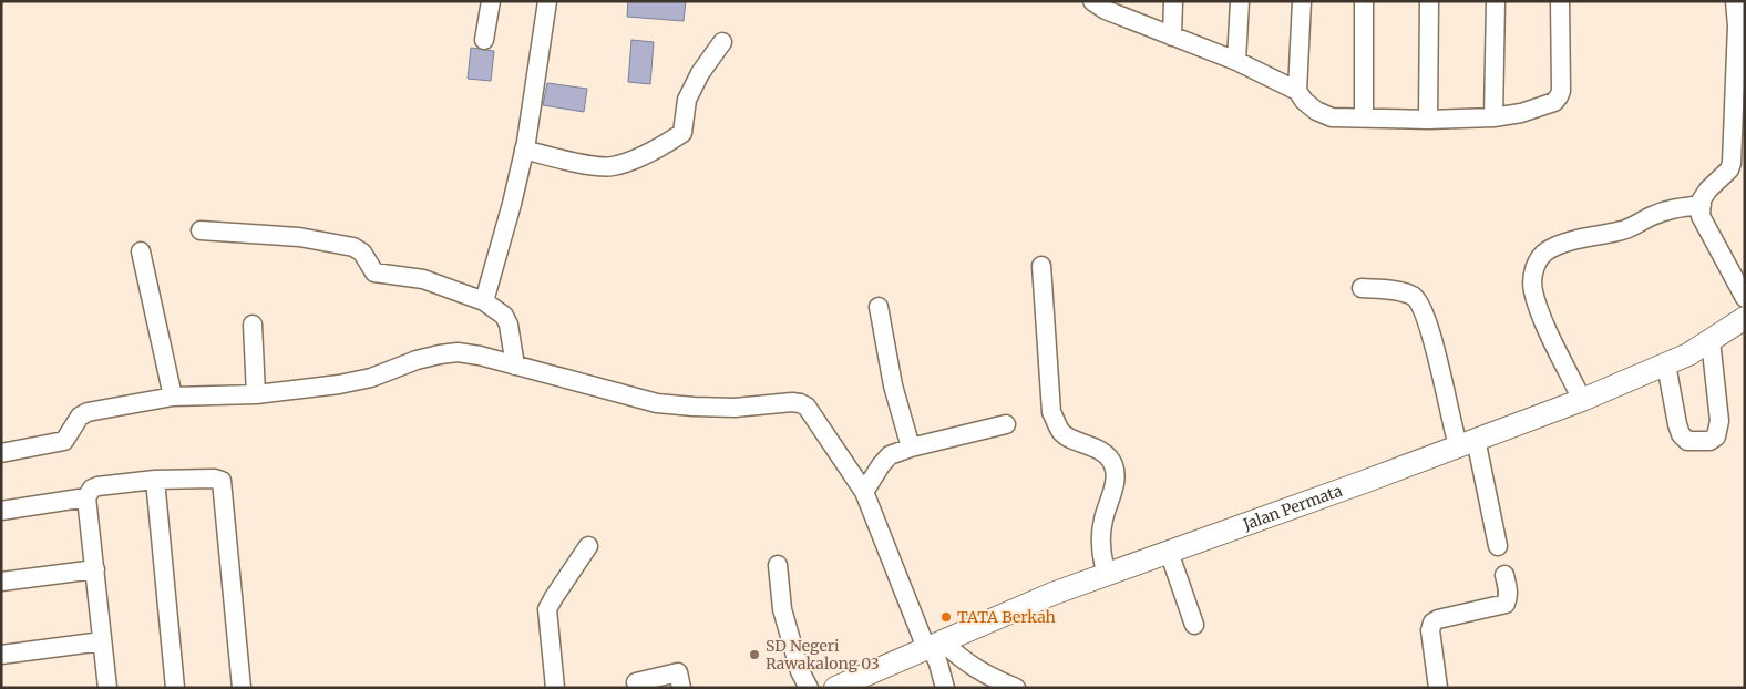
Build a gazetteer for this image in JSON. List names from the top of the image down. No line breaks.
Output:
{"streets":{"main road":["Jalan Permata"]},"places":["TATA Berkah","SD Negeri Rawakalong 03"]}
